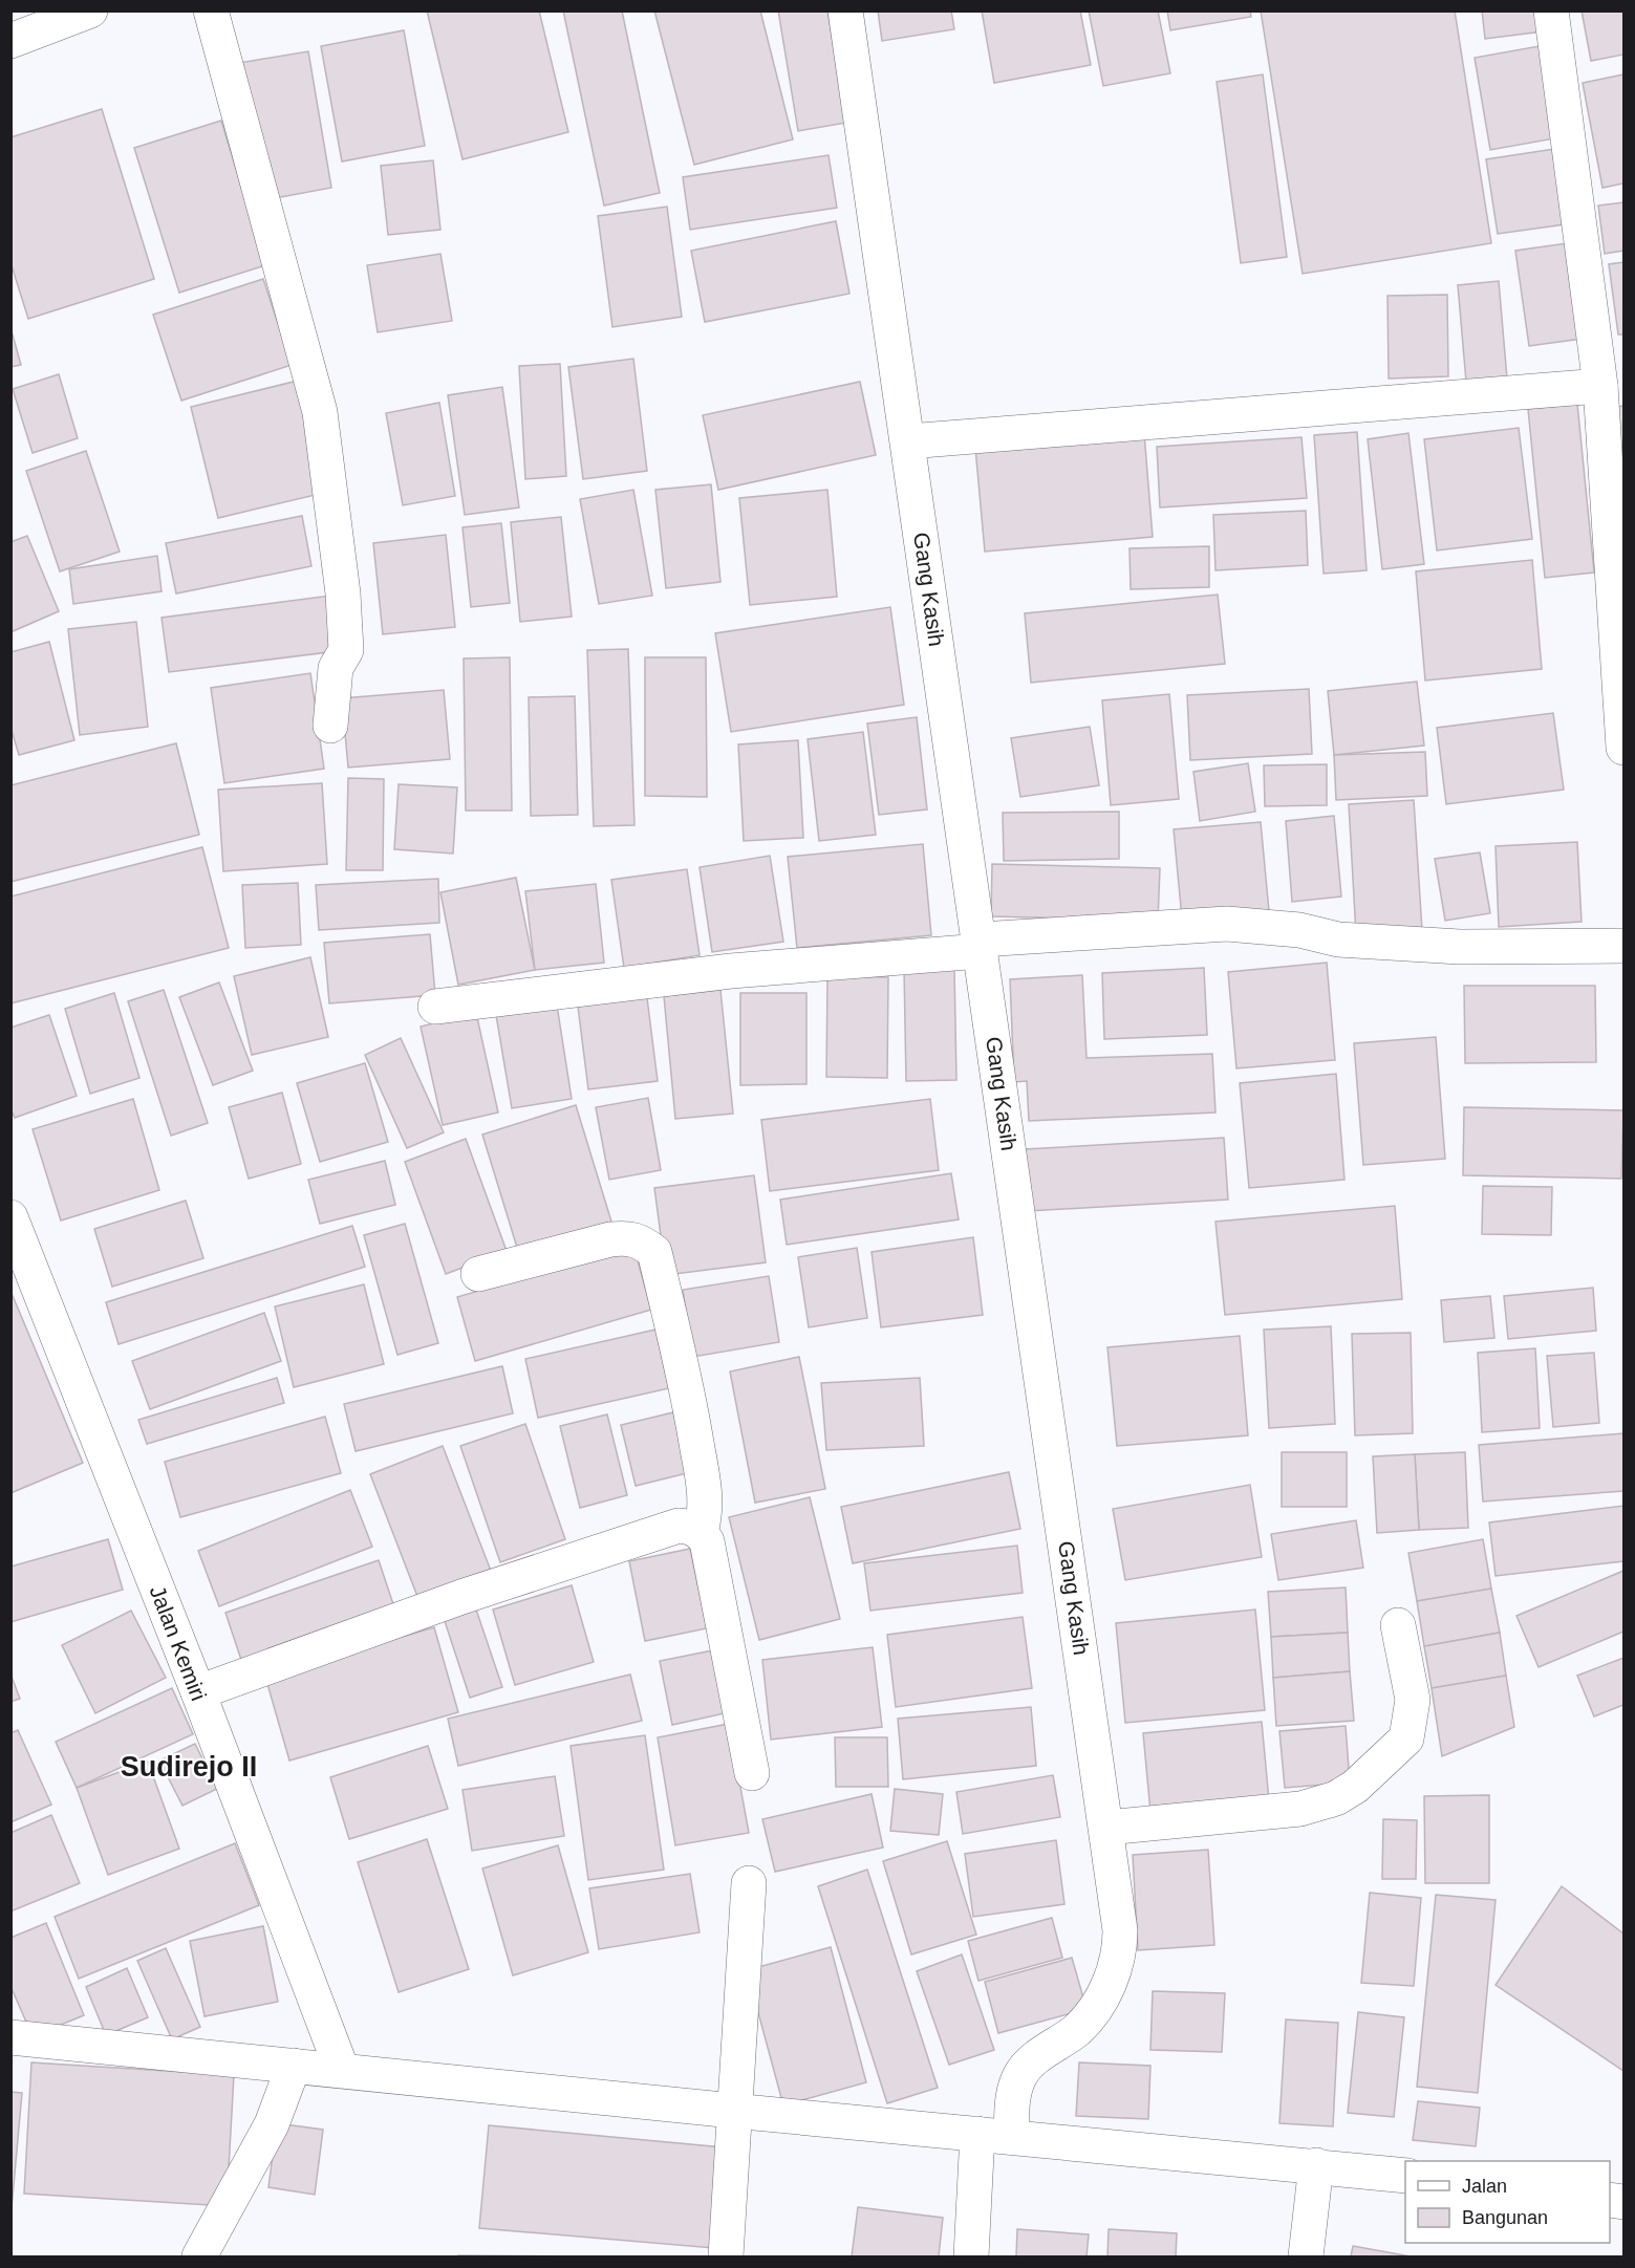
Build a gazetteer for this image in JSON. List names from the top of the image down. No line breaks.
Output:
{"streets":{"street":["Gang Kasih","Jalan Kemiri"]},"districts":["Sudirejo II"],"legend":["Jalan","Bangunan"]}
